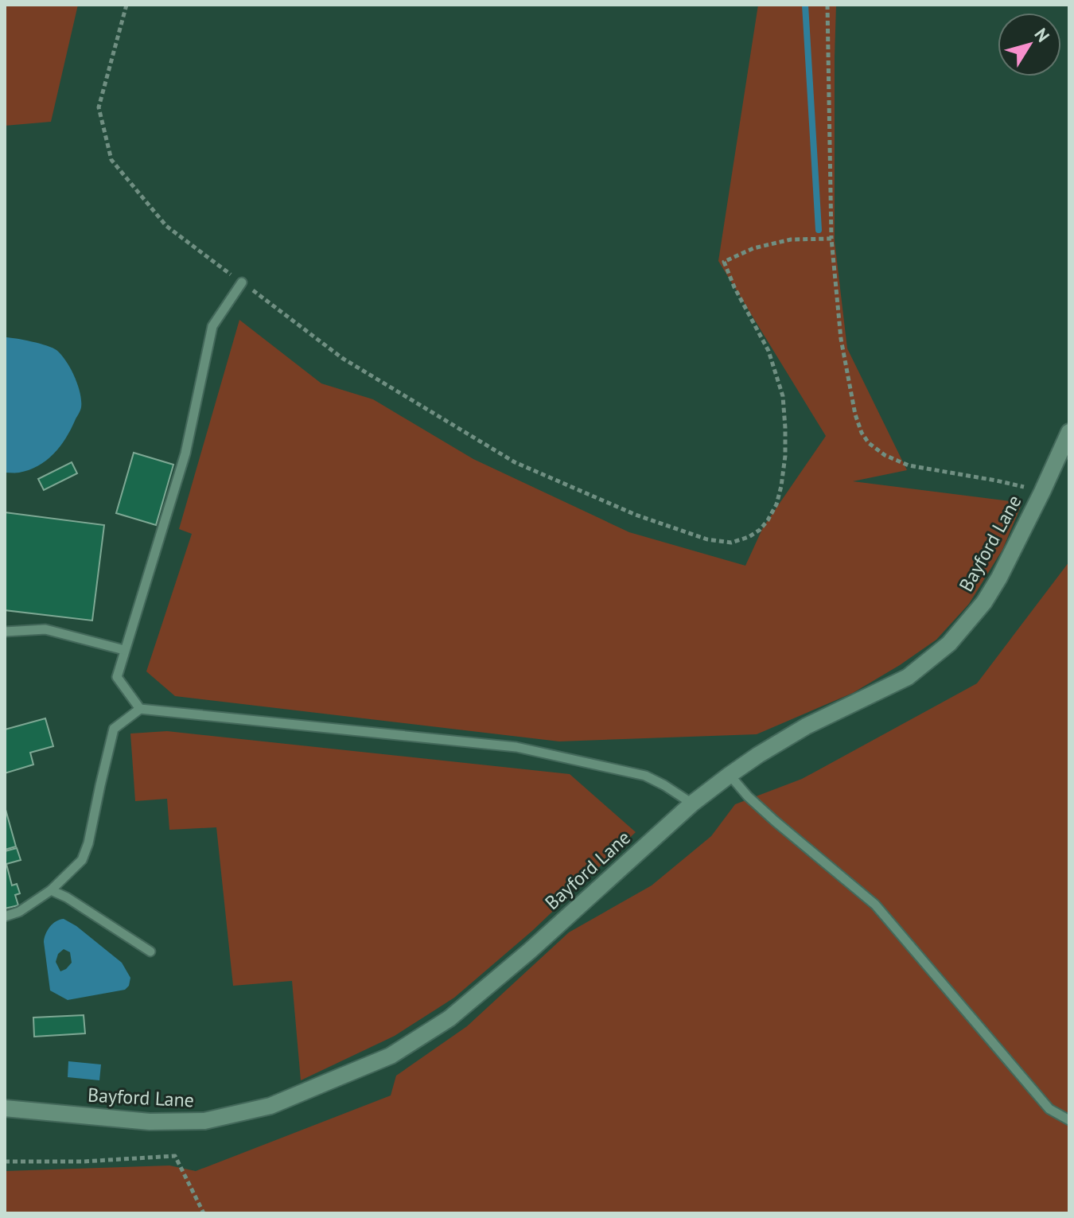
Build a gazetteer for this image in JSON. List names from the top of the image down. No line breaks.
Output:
{"streets":{"street":["Bayford Lane"]},"north":"top right"}
